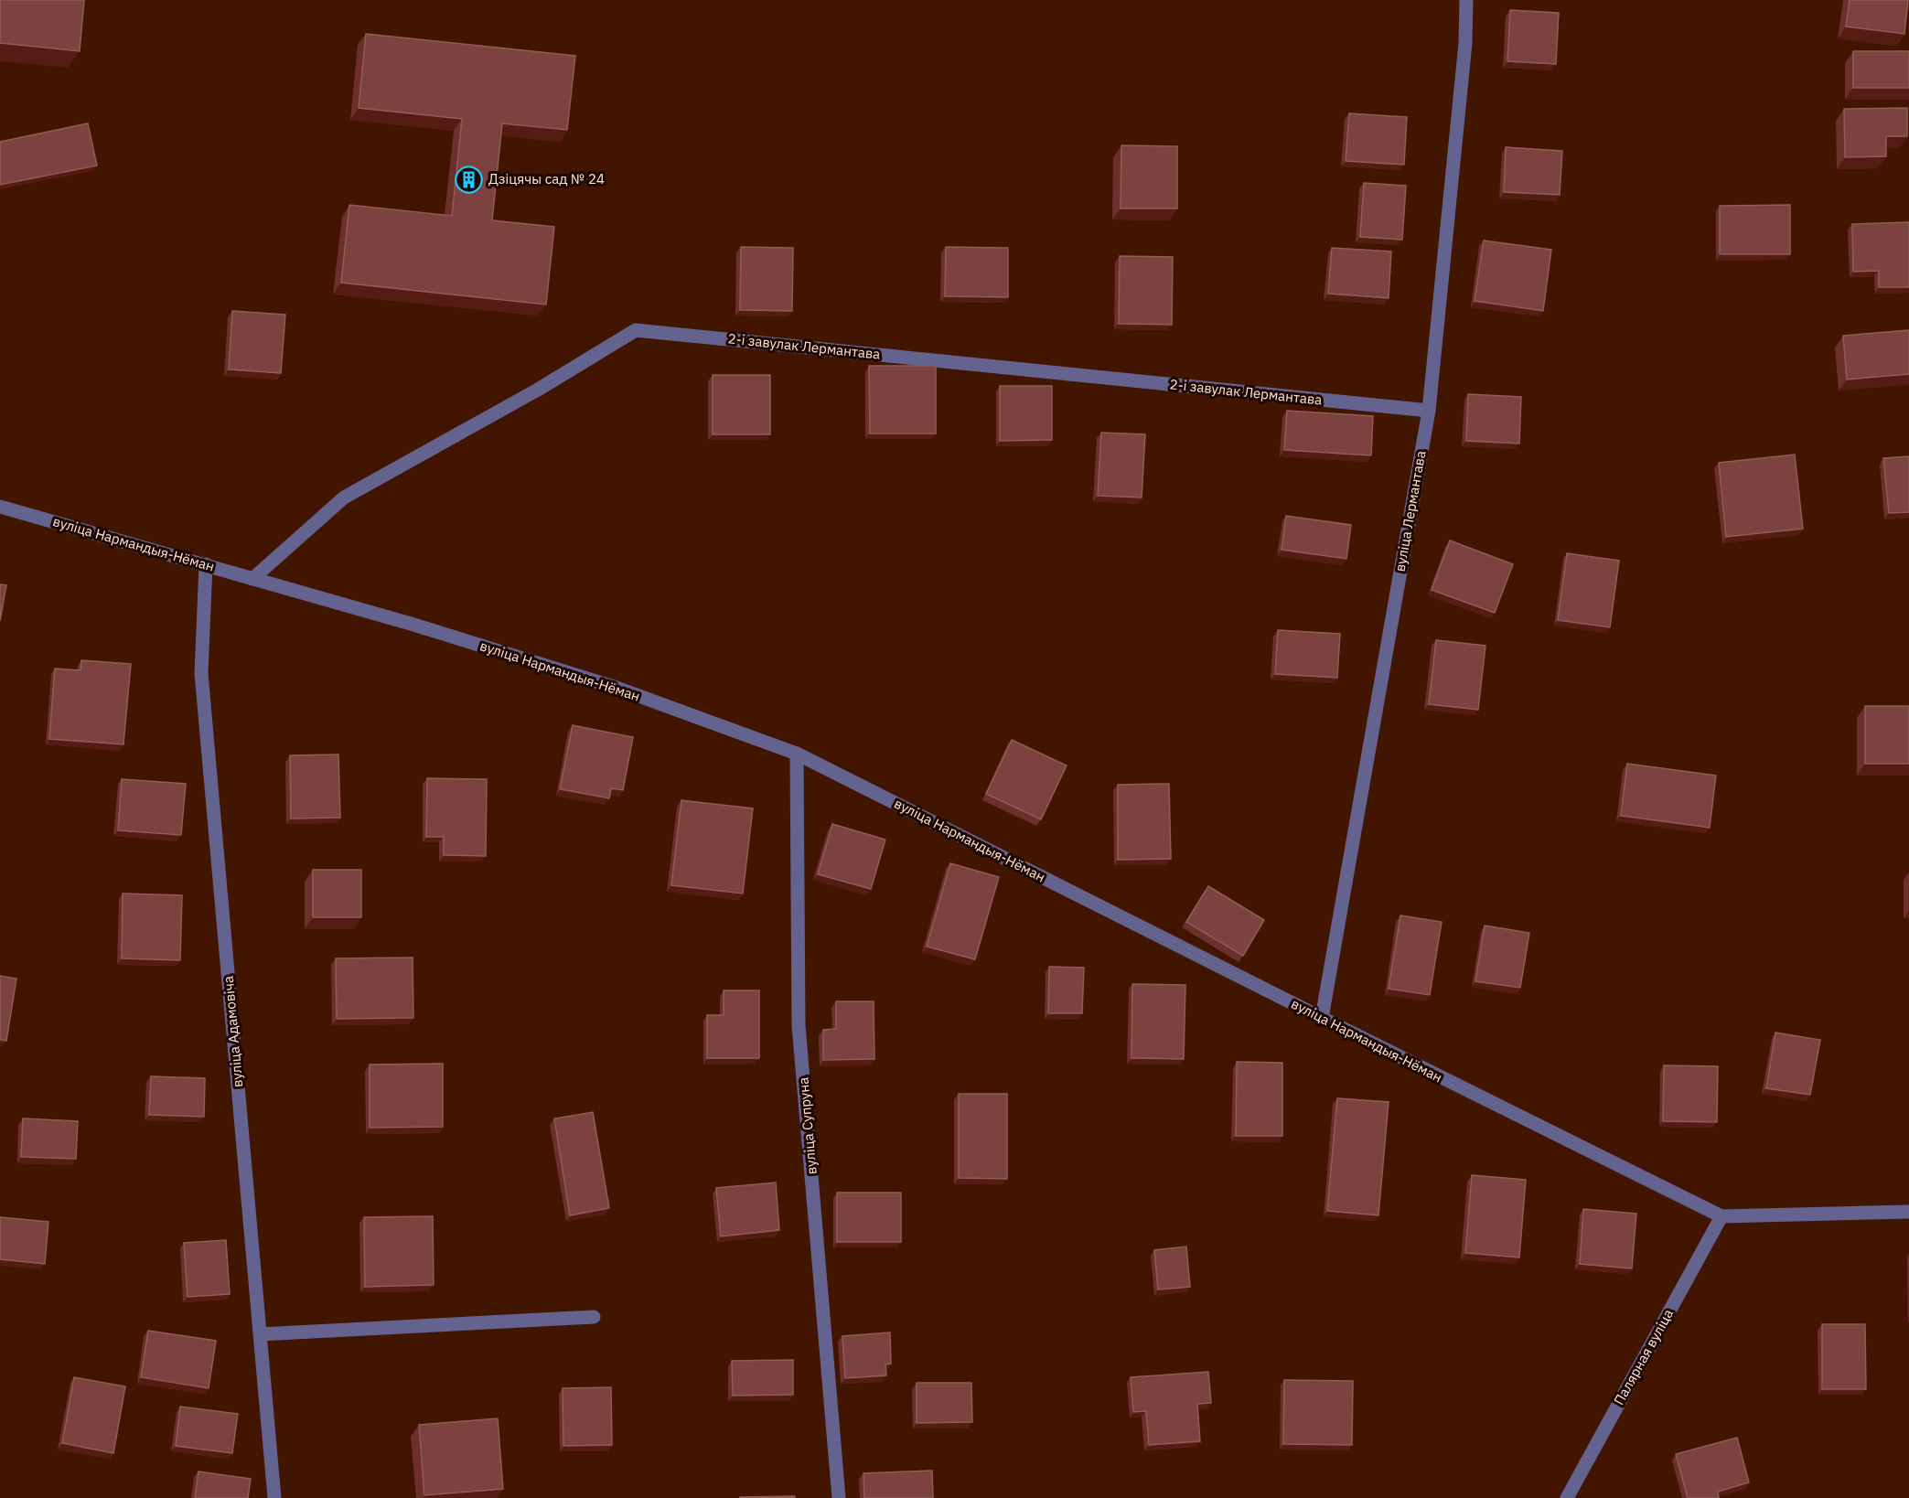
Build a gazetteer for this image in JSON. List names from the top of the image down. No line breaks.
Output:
{"streets":{"street":["2-і завулак Лермантава","вуліца Лермантава","вуліца Нармандыя-Нёман","вуліца Адамовіча","вуліца Супруна","Палярная вуліца"]},"crossings":[["2-і завулак Лермантава","вуліца Лермантава"],["2-і завулак Лермантава","вуліца Нармандыя-Нёман"],["вуліца Лермантава","вуліца Нармандыя-Нёман"],["вуліца Нармандыя-Нёман","вуліца Адамовіча"],["вуліца Нармандыя-Нёман","вуліца Супруна"],["вуліца Нармандыя-Нёман","Палярная вуліца"]],"places":{"building":["Дзіцячы сад № 24"]}}
